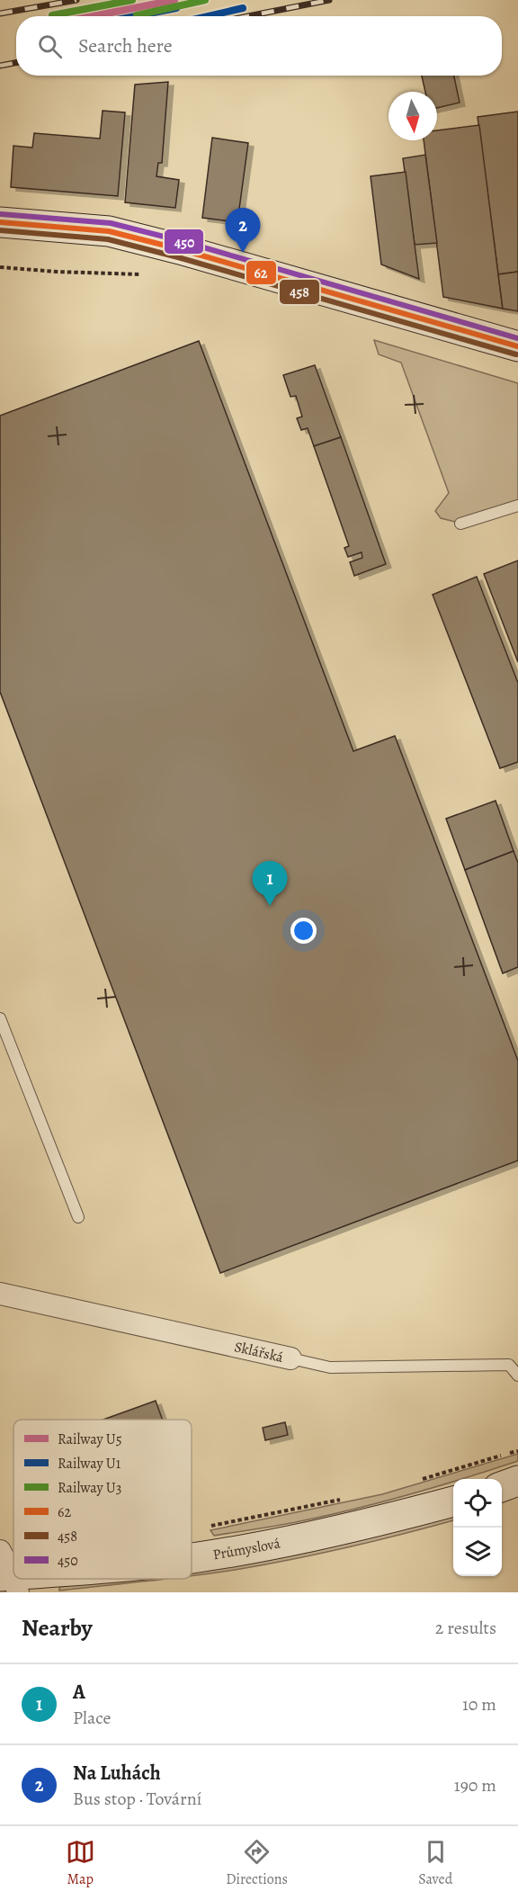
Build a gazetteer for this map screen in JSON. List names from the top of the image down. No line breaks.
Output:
{"streets":{"street":["Sklářská","Průmyslová"]},"lines":["rail line U5","rail line U3","rail line U1","transit line 450","transit line 62","transit line 458"],"legend":["Railway U5","Railway U1","Railway U3","62","458","450"],"north":"bottom","page":{"search":"Search here","pins":["2","1"],"heading":["Nearby","2 results"],"list":[{"mark":"1","name":"A","note":"Place","value":"10 m"},{"mark":"2","name":"Na Luhách","note":"Bus stop · Tovární","value":"190 m"}],"nav":["Map","Directions","Saved"]}}
